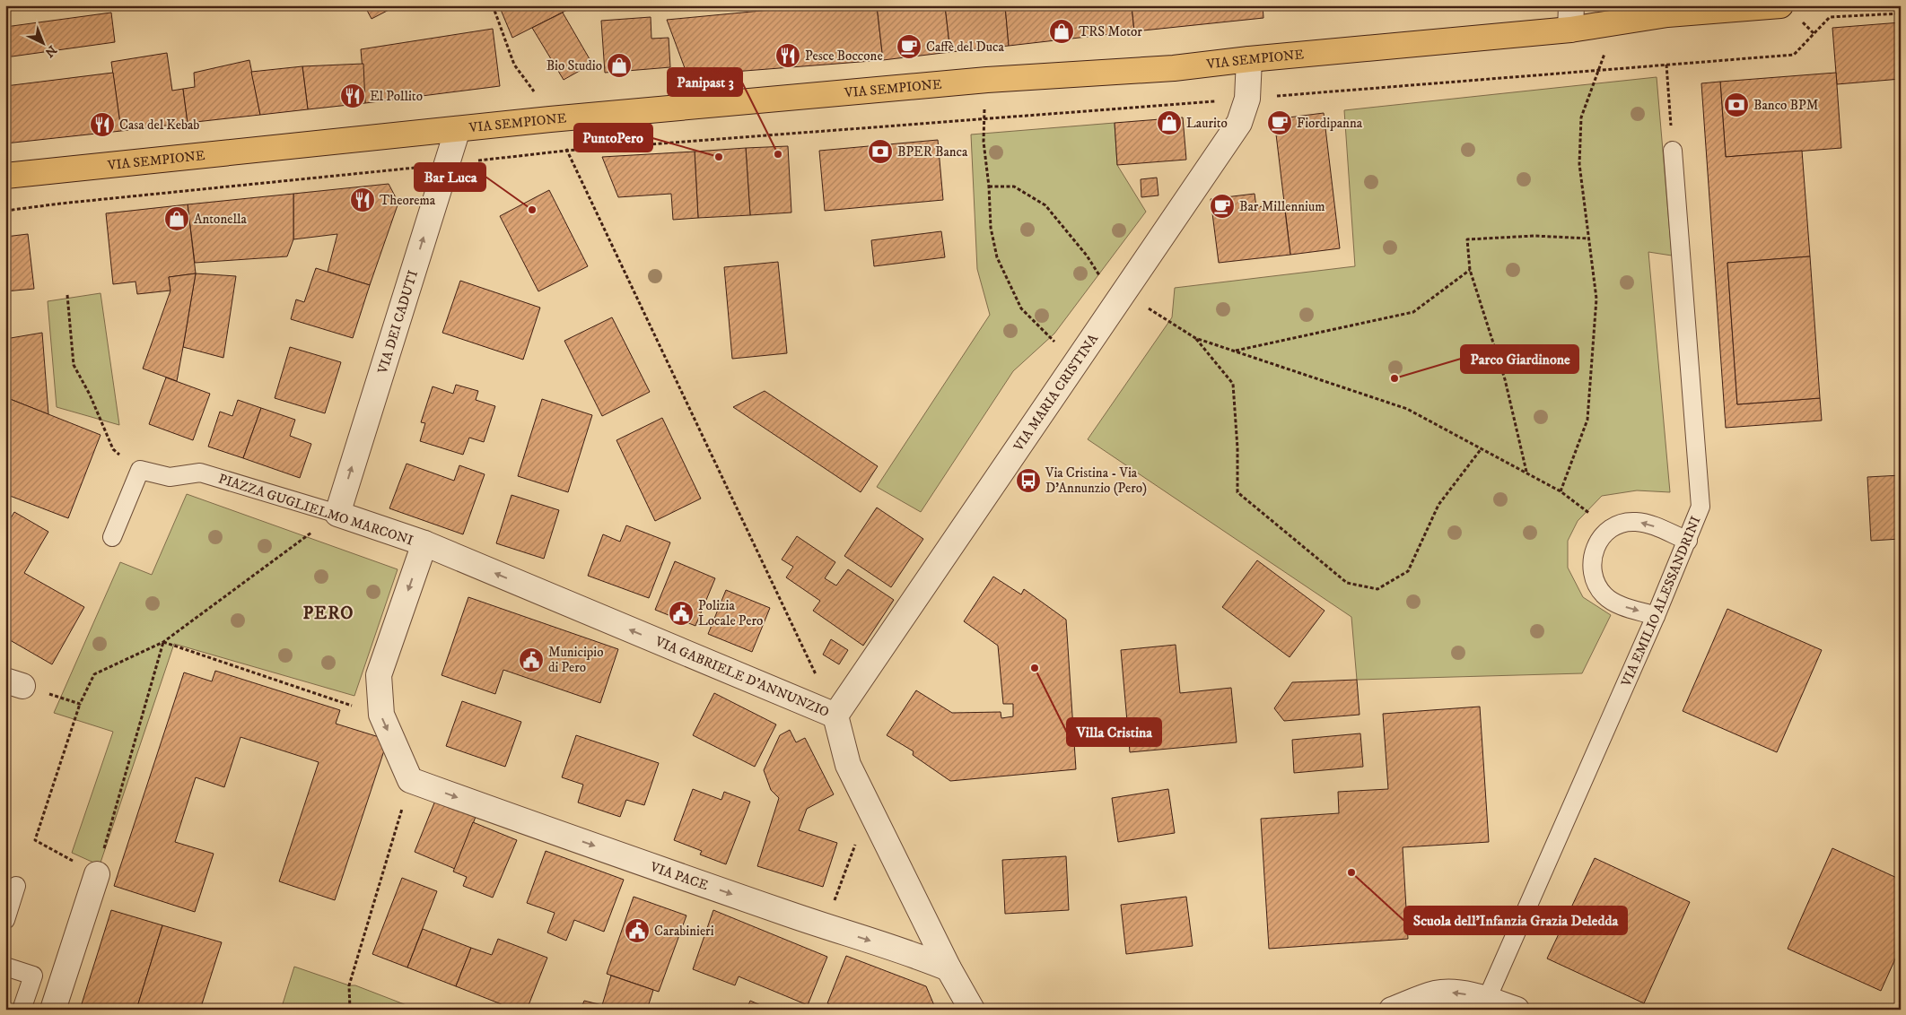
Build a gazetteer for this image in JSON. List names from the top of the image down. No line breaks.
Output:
{"streets":{"main road":["VIA SEMPIONE"],"street":["VIA DEI CADUTI","VIA MARIA CRISTINA","PIAZZA GUGLIELMO MARCONI","VIA GABRIELE D'ANNUNZIO","VIA PACE"],"lane":["VIA EMILIO ALESSANDRINI"]},"crossings":[["VIA SEMPIONE","VIA DEI CADUTI"],["VIA SEMPIONE","VIA MARIA CRISTINA"],["VIA DEI CADUTI","PIAZZA GUGLIELMO MARCONI"],["VIA MARIA CRISTINA","VIA GABRIELE D'ANNUNZIO"],["PIAZZA GUGLIELMO MARCONI","VIA GABRIELE D'ANNUNZIO"],["PIAZZA GUGLIELMO MARCONI","VIA PACE"],["VIA GABRIELE D'ANNUNZIO","VIA PACE"]],"one_way":["VIA DEI CADUTI","PIAZZA GUGLIELMO MARCONI","VIA GABRIELE D'ANNUNZIO","VIA PACE"],"districts":["PERO"],"places":{"shop":["TRS Motor","Bio Studio","Laurito","Antonella"],"cafe":["Caffè del Duca","Fiordipanna","Bar Millennium"],"restaurant":["Pesce Boccone","El Pollito","Casa del Kebab","Theorema"],"bank":["Banco BPM","BPER Banca"],"other":["Panipast 3","PuntoPero","Bar Luca","Parco Giardinone","Villa Cristina","Scuola dell'Infanzia Grazia Deledda"],"bus stop":["Via Cristina - Via D'Annunzio (Pero)"],"public building":["Polizia Locale Pero","Municipio di Pero","Carabinieri"]},"north":"bottom right"}
